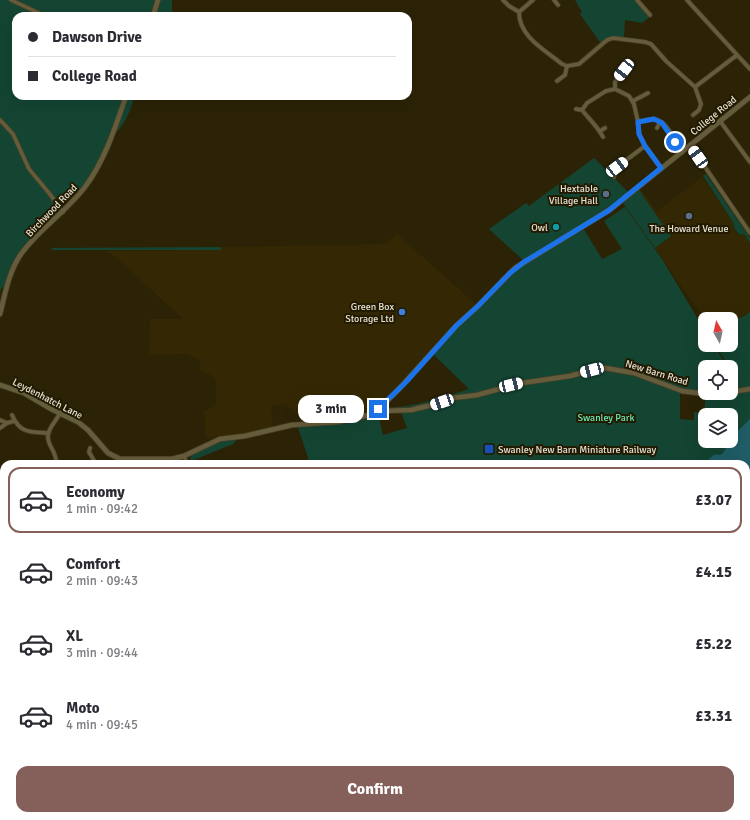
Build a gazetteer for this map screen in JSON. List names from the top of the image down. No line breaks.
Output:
{"streets":{"street":["College Road","Birchwood Road","New Barn Road","Leydenhatch Lane"]},"crossings":[["College Road","New Barn Road"],["College Road","Leydenhatch Lane"],["New Barn Road","Leydenhatch Lane"]],"parks":["Swanley Park"],"places":{"other":["Hextable Village Hall","The Howard Venue","Owl","Green Box Storage Ltd"],"transit":["Swanley New Barn Miniature Railway"]},"north":"top","page":{"banner":["Dawson Drive","College Road"],"bubble":"3 min","list":[{"name":"Economy","note":"1 min · 09:42","value":"£3.07"},{"name":"Comfort","note":"2 min · 09:43","value":"£4.15"},{"name":"XL","note":"3 min · 09:44","value":"£5.22"},{"name":"Moto","note":"4 min · 09:45","value":"£3.31"}],"buttons":"Confirm"}}
